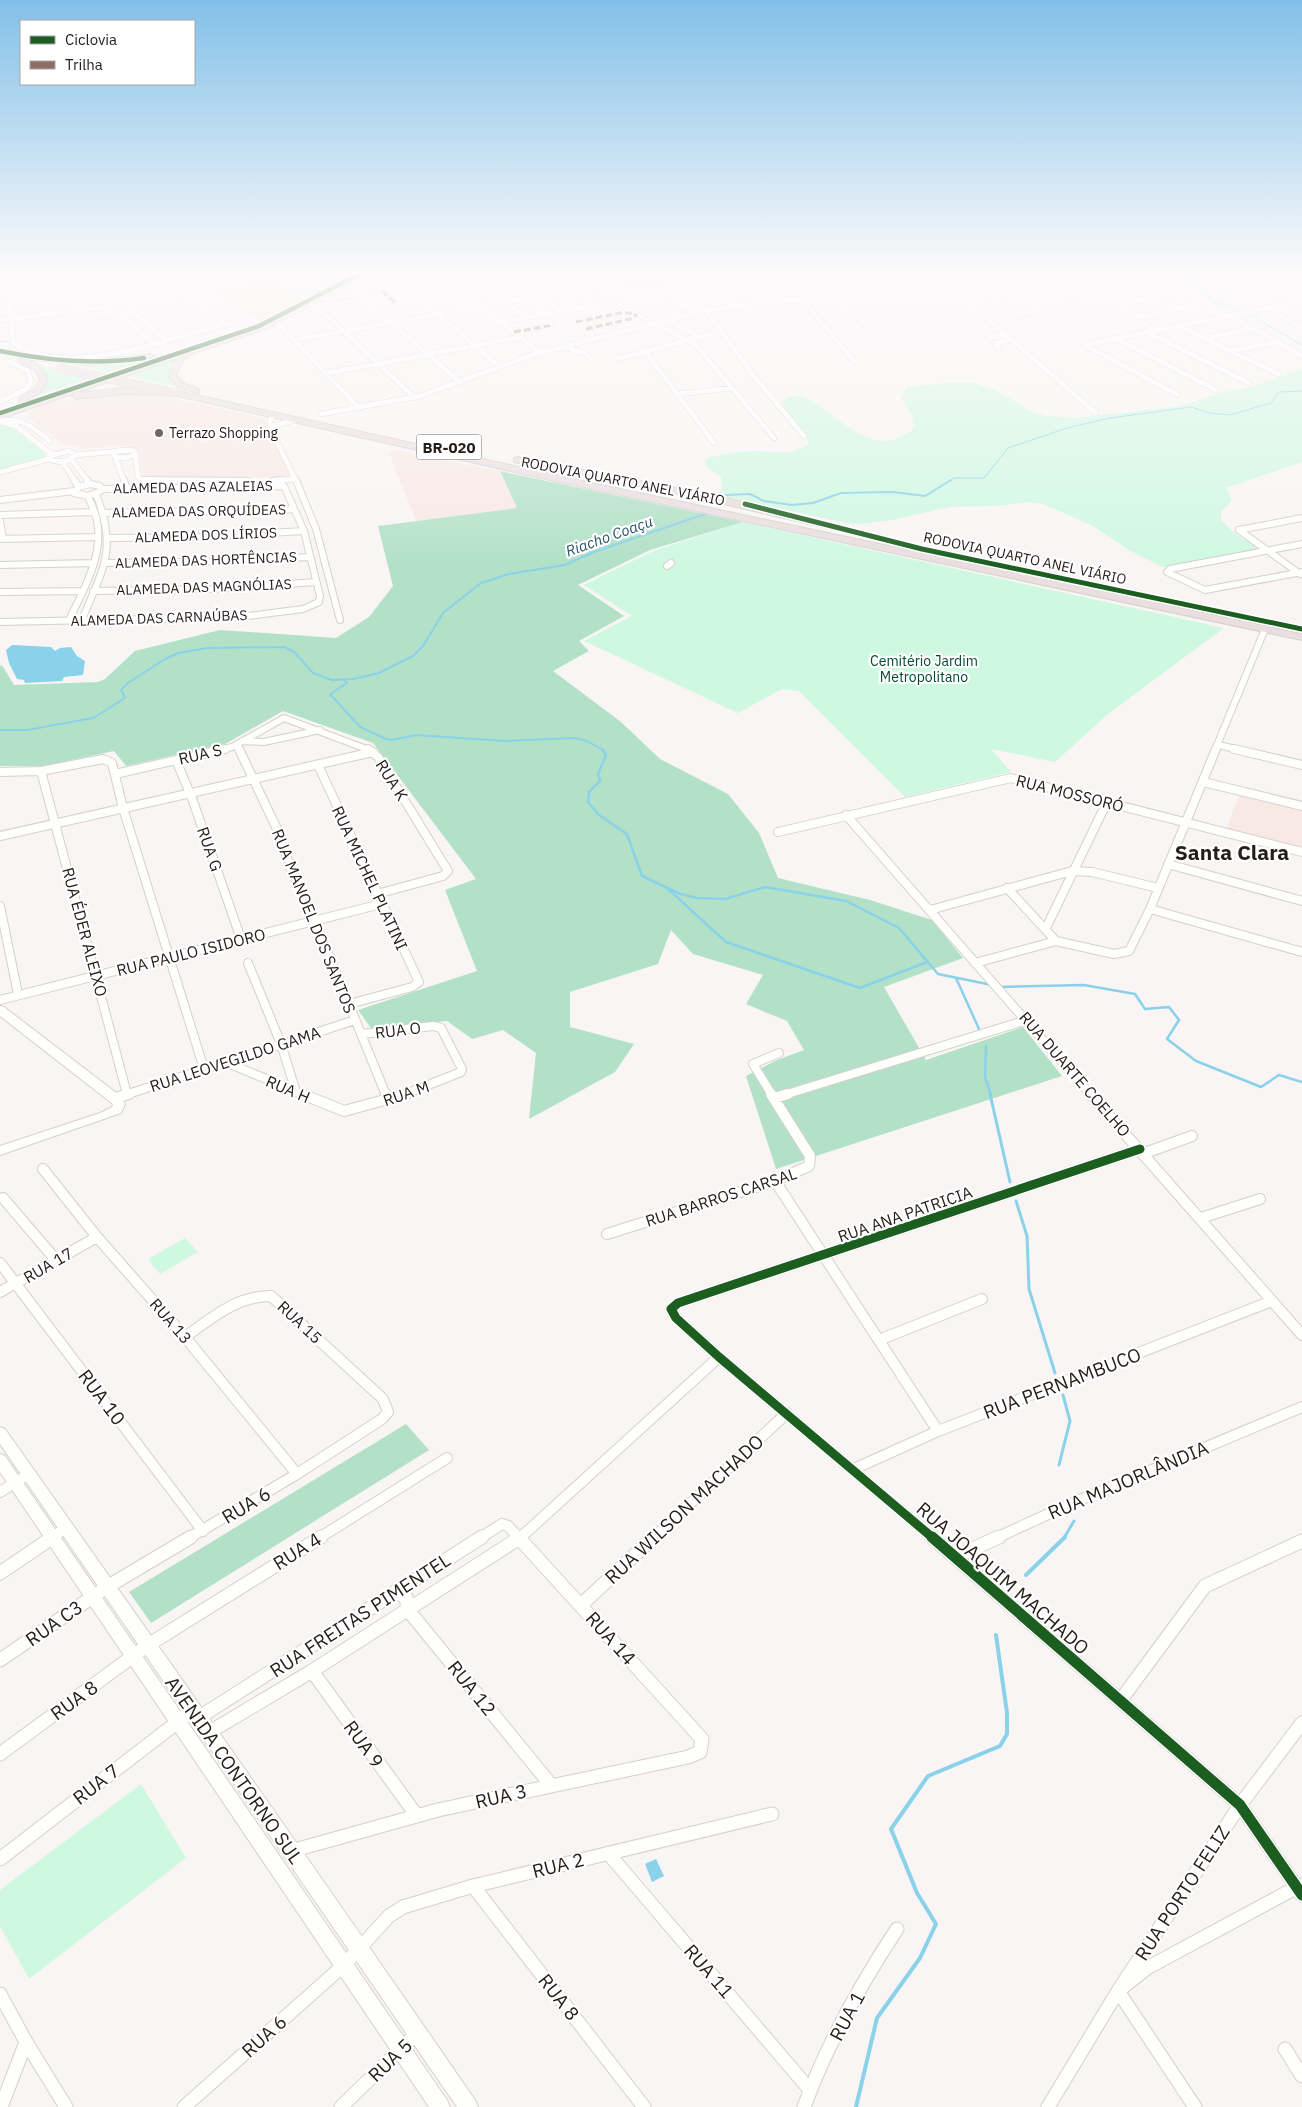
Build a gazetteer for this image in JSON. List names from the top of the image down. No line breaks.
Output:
{"streets":{"highway":["BR-020","RODOVIA QUARTO ANEL VIÁRIO"],"street":["ALAMEDA DAS AZALEIAS","ALAMEDA DAS ORQUÍDEAS","ALAMEDA DOS LÍRIOS","ALAMEDA DAS HORTÊNCIAS","ALAMEDA DAS MAGNÓLIAS","ALAMEDA DAS CARNAÚBAS","RUA S","RUA K","RUA MOSSORÓ","RUA G","RUA MICHEL PLATINI","RUA MANOEL DOS SANTOS","RUA ÉDER ALEIXO","RUA PAULO ISIDORO","RUA O","RUA LEOVEGILDO GAMA","RUA DUARTE COELHO","RUA H","RUA M","RUA BARROS CARSAL","RUA ANA PATRICIA","RUA 17","RUA 13","RUA 15","RUA PERNAMBUCO","RUA 10","RUA MAJORLÂNDIA","RUA 6","RUA WILSON MACHADO","RUA 4","RUA JOAQUIM MACHADO","RUA FREITAS PIMENTEL","RUA C3","RUA 14","RUA 12","RUA 8","RUA 9","AVENIDA CONTORNO SUL","RUA 7","RUA 3","RUA 2","RUA PORTO FELIZ","RUA 11","RUA 1","RUA 5"]},"crossings":[["BR-020","RODOVIA QUARTO ANEL VIÁRIO"],["ALAMEDA DAS AZALEIAS","ALAMEDA DAS ORQUÍDEAS"],["ALAMEDA DAS MAGNÓLIAS","ALAMEDA DAS CARNAÚBAS"],["RUA S","RUA K"],["RUA S","RUA G"],["RUA S","RUA MANOEL DOS SANTOS"],["RUA K","RUA MICHEL PLATINI"],["RUA MOSSORÓ","RUA DUARTE COELHO"],["RUA G","RUA PAULO ISIDORO"],["RUA MICHEL PLATINI","RUA PAULO ISIDORO"],["RUA MANOEL DOS SANTOS","RUA PAULO ISIDORO"],["RUA MANOEL DOS SANTOS","RUA O"],["RUA MANOEL DOS SANTOS","RUA LEOVEGILDO GAMA"],["RUA MANOEL DOS SANTOS","RUA M"],["RUA ÉDER ALEIXO","RUA PAULO ISIDORO"],["RUA ÉDER ALEIXO","RUA LEOVEGILDO GAMA"],["RUA O","RUA M"],["RUA LEOVEGILDO GAMA","RUA H"],["RUA DUARTE COELHO","RUA ANA PATRICIA"],["RUA DUARTE COELHO","RUA PERNAMBUCO"],["RUA H","RUA M"],["RUA ANA PATRICIA","RUA JOAQUIM MACHADO"],["RUA 17","RUA 13"],["RUA 17","RUA 10"],["RUA 13","RUA 15"],["RUA 13","RUA 6"],["RUA 15","RUA 6"],["RUA PERNAMBUCO","RUA JOAQUIM MACHADO"],["RUA 10","RUA 6"],["RUA MAJORLÂNDIA","RUA JOAQUIM MACHADO"],["RUA 6","RUA C3"],["RUA 6","AVENIDA CONTORNO SUL"],["RUA 6","RUA 2"],["RUA WILSON MACHADO","RUA JOAQUIM MACHADO"],["RUA WILSON MACHADO","RUA 14"],["RUA 4","RUA 8"],["RUA 4","AVENIDA CONTORNO SUL"],["RUA JOAQUIM MACHADO","RUA FREITAS PIMENTEL"],["RUA JOAQUIM MACHADO","RUA PORTO FELIZ"],["RUA FREITAS PIMENTEL","RUA 14"],["RUA FREITAS PIMENTEL","RUA 12"],["RUA FREITAS PIMENTEL","RUA 9"],["RUA FREITAS PIMENTEL","AVENIDA CONTORNO SUL"],["RUA FREITAS PIMENTEL","RUA 7"],["RUA C3","AVENIDA CONTORNO SUL"],["RUA 14","RUA 3"],["RUA 12","RUA 3"],["RUA 8","AVENIDA CONTORNO SUL"],["RUA 8","RUA 2"],["RUA 9","RUA 3"],["AVENIDA CONTORNO SUL","RUA 7"],["AVENIDA CONTORNO SUL","RUA 3"],["AVENIDA CONTORNO SUL","RUA 2"],["AVENIDA CONTORNO SUL","RUA 5"],["RUA 2","RUA 11"],["RUA 11","RUA 1"]],"districts":["Santa Clara"],"water":["Riacho Coaçu"],"parks":["Cemitério Jardim Metropolitano"],"places":["Terrazo Shopping"],"legend":["Ciclovia","Trilha"]}
